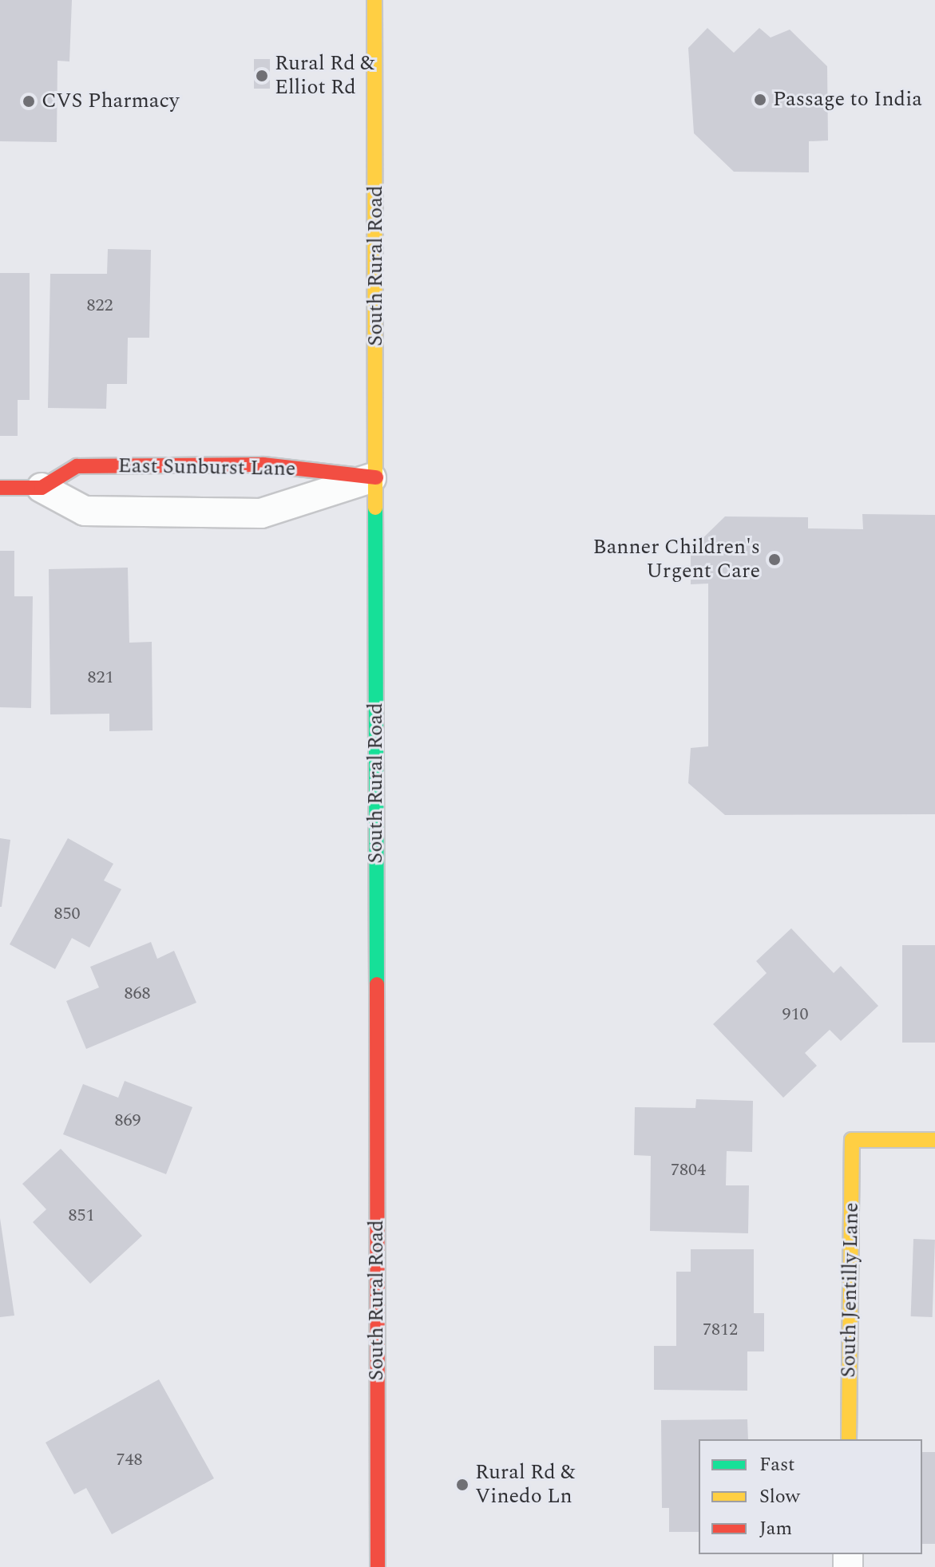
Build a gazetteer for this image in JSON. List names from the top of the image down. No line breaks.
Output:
{"streets":{"main road":["South Rural Road","East Sunburst Lane","South Jentilly Lane"]},"crossings":[["South Rural Road","East Sunburst Lane"]],"places":["Rural Rd & Elliot Rd","Passage to India","CVS Pharmacy","Banner Children's Urgent Care","Rural Rd & Vinedo Ln"],"house_numbers":["822","821","850","868","910","869","7804","851","7812","748"],"legend":["Fast","Slow","Jam"]}
